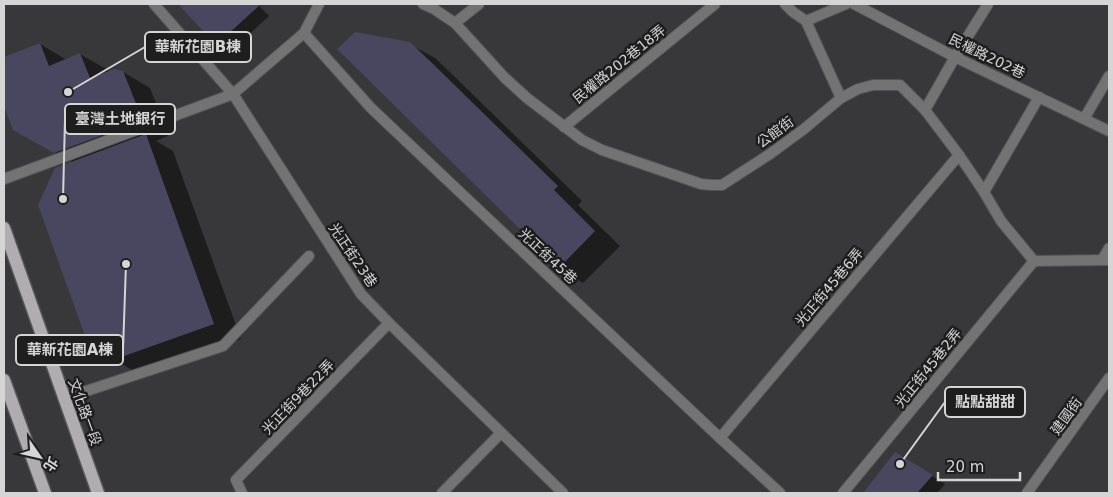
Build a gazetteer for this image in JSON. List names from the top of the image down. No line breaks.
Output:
{"streets":{"main road":["文化路一段"],"street":["民權路202巷","民權路202巷18弄","公館街","光正街23巷","光正街45巷","光正街45巷6弄","光正街45巷2弄","光正街9巷22弄","建國街"]},"crossings":[["民權路202巷18弄","公館街"],["公館街","光正街45巷6弄"],["公館街","光正街45巷2弄"],["光正街23巷","光正街9巷22弄"],["光正街45巷","光正街45巷6弄"]],"places":["華新花園B棟","臺灣土地銀行","華新花園A棟","點點甜甜"],"scale_bar":"20 m","north":"bottom right"}
